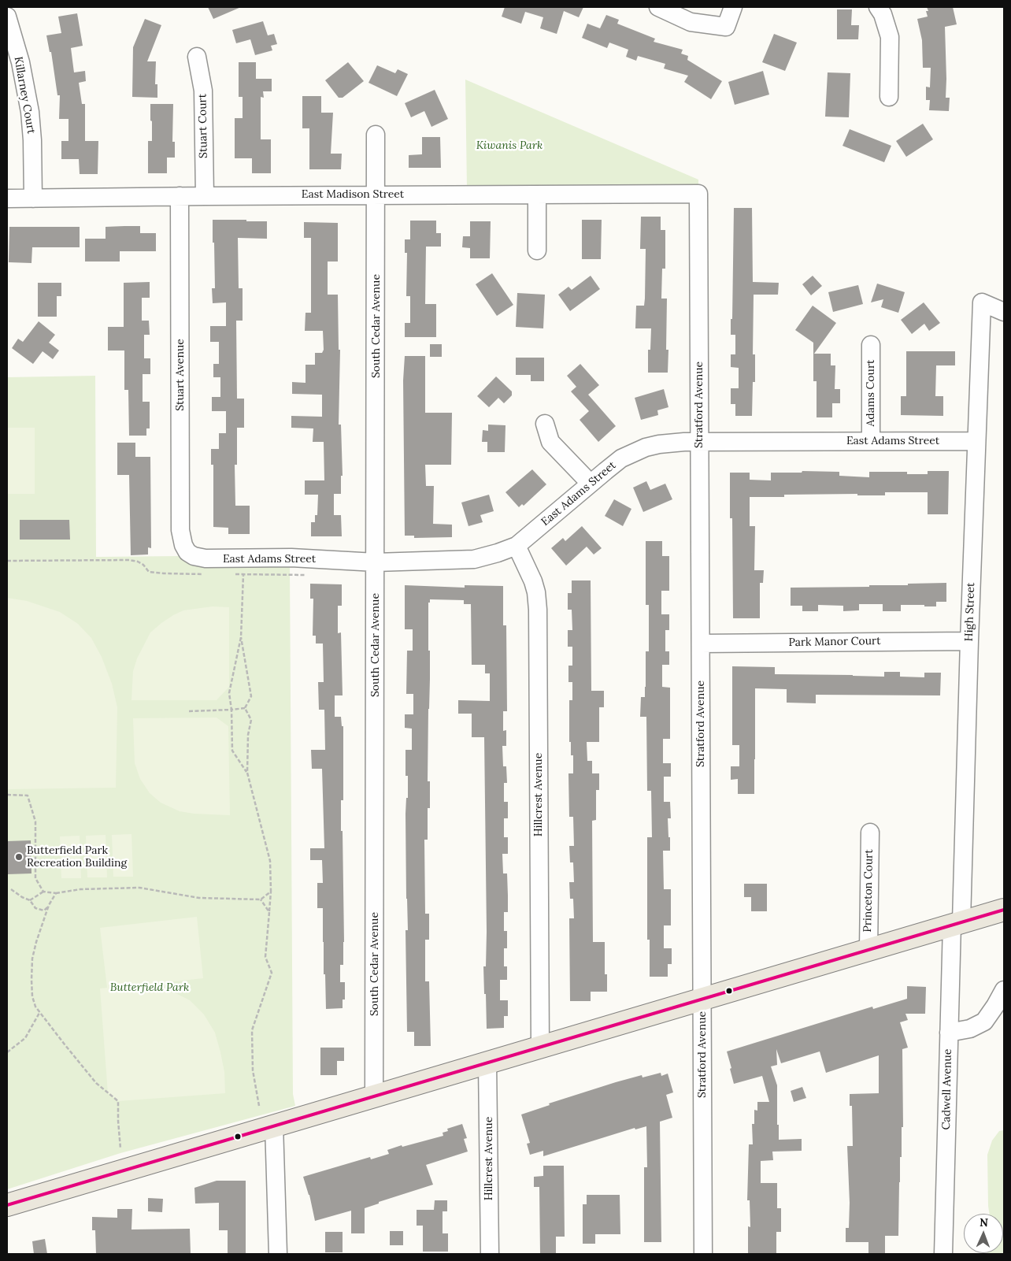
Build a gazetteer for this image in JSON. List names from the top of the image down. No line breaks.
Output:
{"streets":{"street":["Killarney Court","Stuart Court","East Madison Street","South Cedar Avenue","Stuart Avenue","Adams Court","Stratford Avenue","East Adams Street","High Street","Park Manor Court","Hillcrest Avenue","Princeton Court","Cadwell Avenue"]},"crossings":[["Killarney Court","East Madison Street"],["Stuart Court","East Madison Street"],["East Madison Street","South Cedar Avenue"],["East Madison Street","Stuart Avenue"],["East Madison Street","Stratford Avenue"],["South Cedar Avenue","East Adams Street"],["Stuart Avenue","East Adams Street"],["Adams Court","East Adams Street"],["Stratford Avenue","East Adams Street"],["Stratford Avenue","Park Manor Court"],["East Adams Street","High Street"],["East Adams Street","Hillcrest Avenue"],["High Street","Park Manor Court"],["High Street","Cadwell Avenue"]],"parks":["Kiwanis Park","Butterfield Park"],"places":["Butterfield Park Recreation Building"],"north":"top"}
